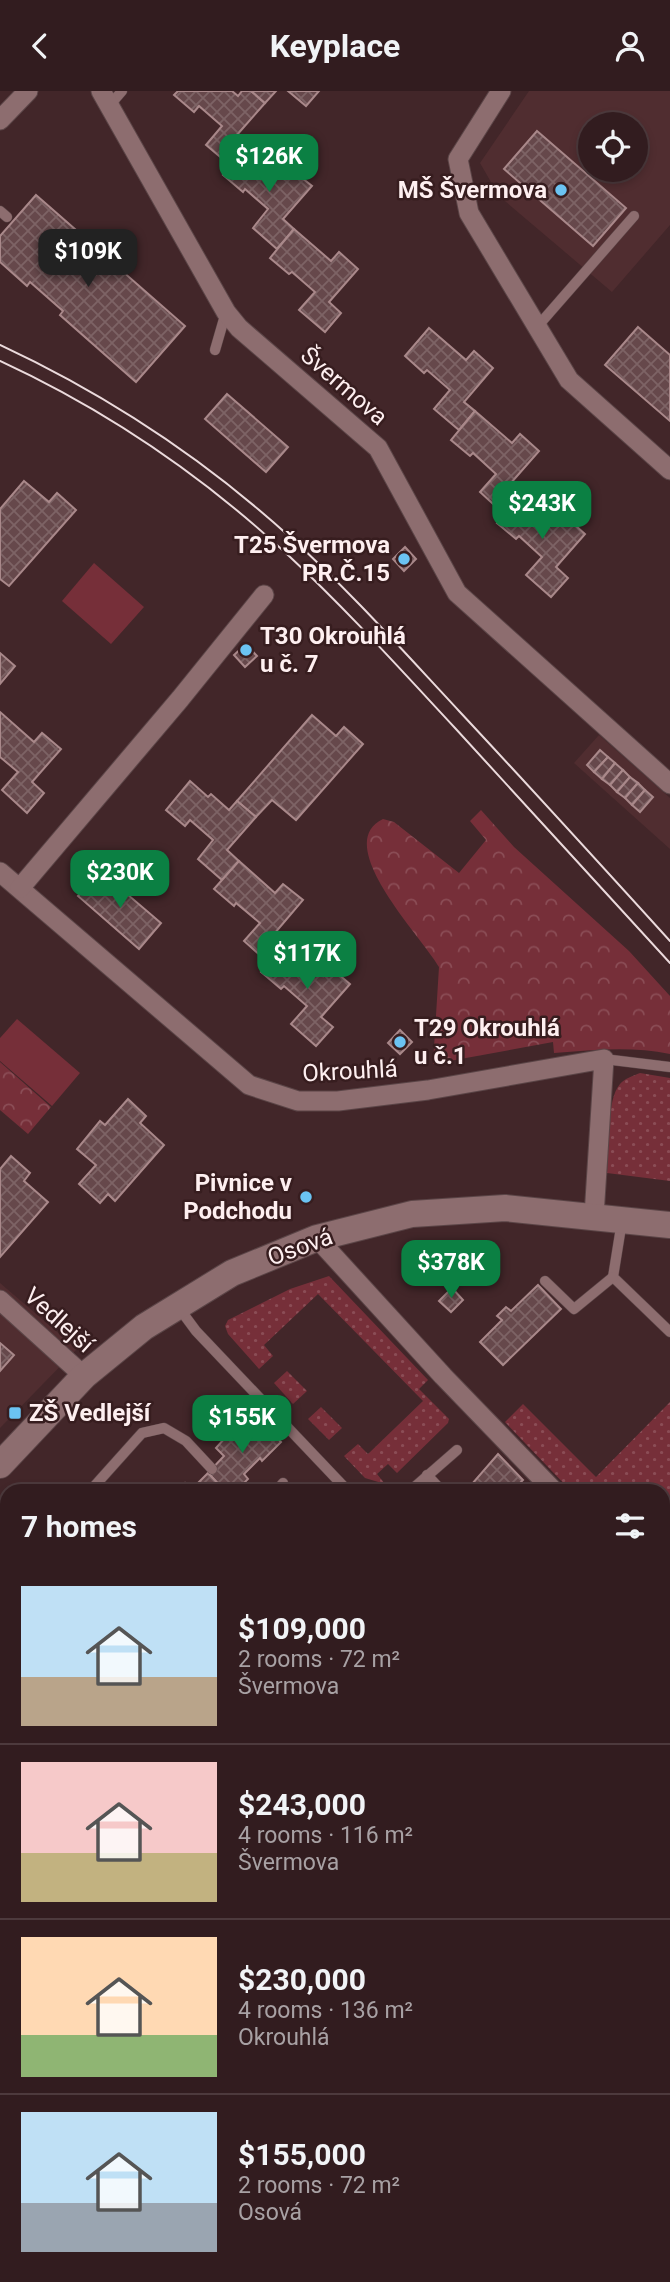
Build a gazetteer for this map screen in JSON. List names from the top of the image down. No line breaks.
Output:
{"streets":{"street":["Švermova","Okrouhlá","Osová","Vedlejší"]},"crossings":[["Osová","Vedlejší"]],"places":{"other":["MŠ Švermova","T25 Švermova PR.Č.15","T30 Okrouhlá u č. 7","T29 Okrouhlá u č.1","Pivnice v Podchodu"],"transit":["ZŠ Vedlejší"]},"page":{"header":"Keyplace","price":["$126K","$109K","$243K","$230K","$117K","$378K","$155K"],"heading":"7 homes","list":[{"name":"$109,000","note":"2 rooms · 72 m² · Švermova"},{"name":"$243,000","note":"4 rooms · 116 m² · Švermova"},{"name":"$230,000","note":"4 rooms · 136 m² · Okrouhlá"},{"name":"$155,000","note":"2 rooms · 72 m² · Osová"}]}}
